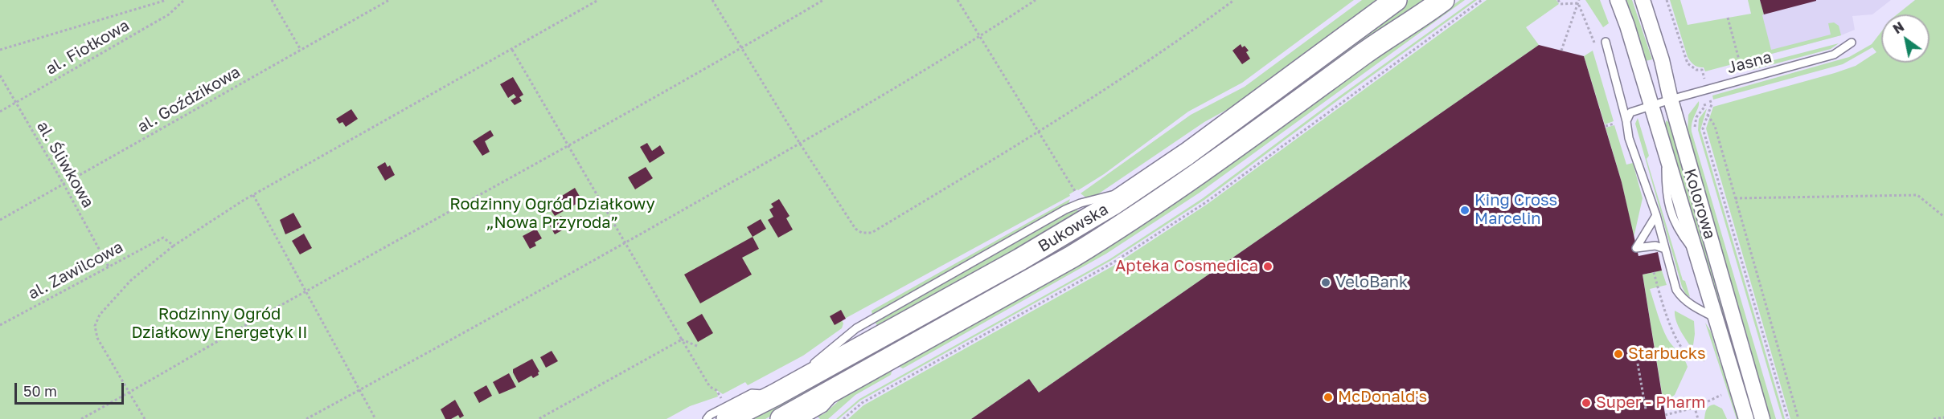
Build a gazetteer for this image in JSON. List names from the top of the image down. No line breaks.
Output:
{"streets":{"main road":["Bukowska"],"street":["Kolorowa"],"lane":["Jasna"],"path":["al. Fiołkowa","al. Goździkowa","al. Śliwkowa","al. Zawilcowa"]},"crossings":[["al. Fiołkowa","al. Śliwkowa"],["Jasna","Kolorowa"],["al. Goździkowa","al. Śliwkowa"],["al. Śliwkowa","al. Zawilcowa"]],"parks":["Rodzinny Ogród Działkowy „Nowa Przyroda”","Rodzinny Ogród Działkowy Energetyk II"],"places":["King Cross Marcelin","Apteka Cosmedica","VeloBank","Starbucks","McDonald's","Super - Pharm"],"scale_bar":"50 m","north":"top left"}
